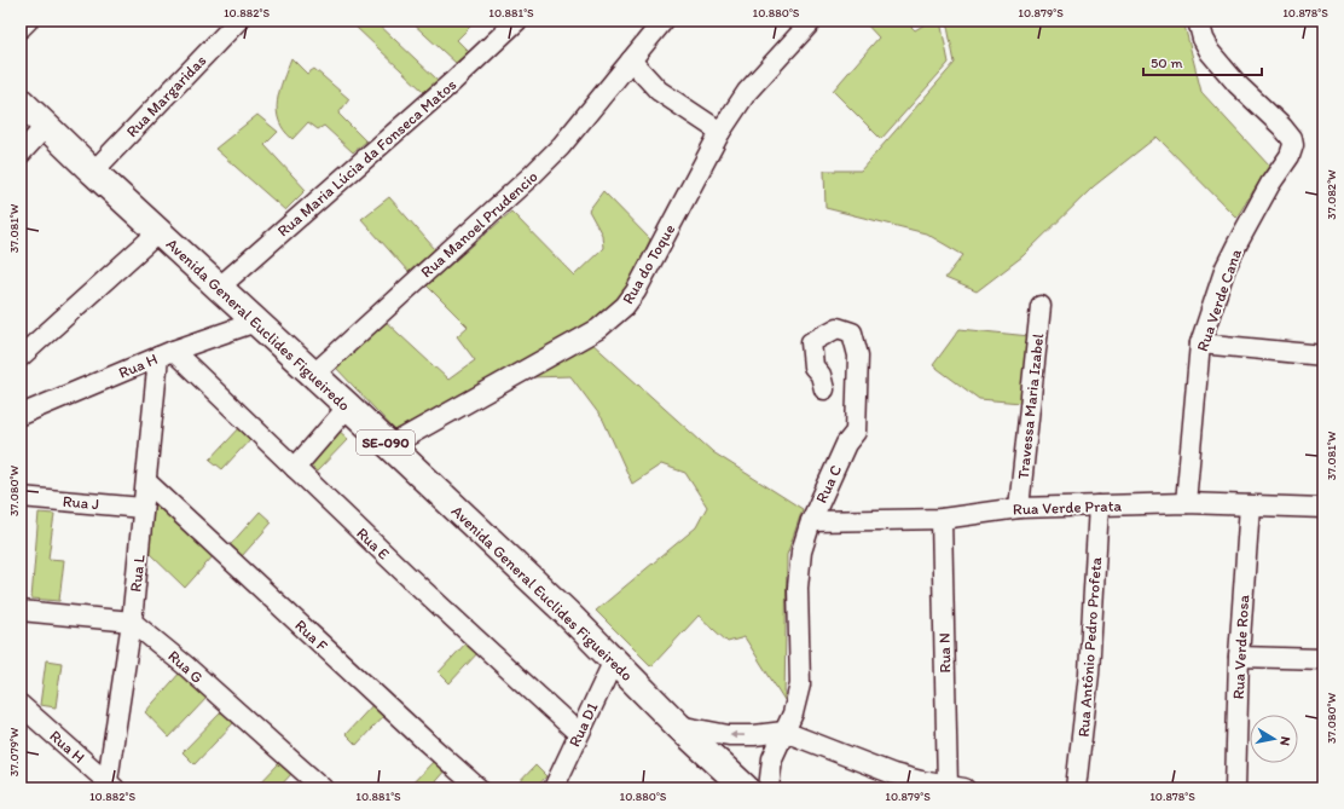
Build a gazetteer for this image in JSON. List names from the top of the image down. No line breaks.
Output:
{"streets":{"main road":["Avenida General Euclides Figueiredo","SE-090"],"street":["Rua Margaridas","Rua Maria Lúcia da Fonseca Matos","Rua Manoel Prudencio","Rua do Toque","Rua Verde Cana","Rua H","Travessa Maria Izabel","Rua C","Rua J","Rua Verde Prata","Rua E","Rua L","Rua F","Rua Antônio Pedro Profeta","Rua Verde Rosa","Rua N","Rua G","Rua D1"]},"crossings":[["Rua Margaridas","Avenida General Euclides Figueiredo"],["Rua Maria Lúcia da Fonseca Matos","Avenida General Euclides Figueiredo"],["Rua Manoel Prudencio","Avenida General Euclides Figueiredo"],["Rua do Toque","Avenida General Euclides Figueiredo"],["Rua Verde Cana","Rua Verde Prata"],["Avenida General Euclides Figueiredo","Rua H"],["Avenida General Euclides Figueiredo","Rua D1"],["Rua H","Rua E"],["Rua H","Rua L"],["Travessa Maria Izabel","Rua Verde Prata"],["Rua C","Rua Verde Prata"],["Rua J","Rua L"],["Rua Verde Prata","Rua Antônio Pedro Profeta"],["Rua Verde Prata","Rua Verde Rosa"],["Rua Verde Prata","Rua N"],["Rua E","Rua L"],["Rua E","Rua D1"],["Rua L","Rua F"],["Rua L","Rua G"]],"scale_bar":"50 m","north":"right","coordinates":["10.882°S","10.881°S","10.880°S","10.879°S","10.878°S","37.082°W","37.081°W","37.080°W","37.079°W"]}
